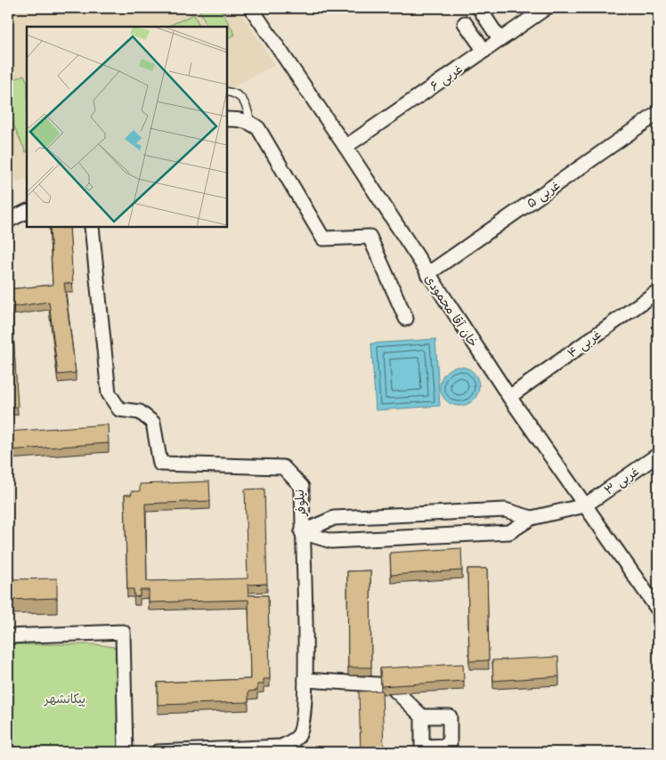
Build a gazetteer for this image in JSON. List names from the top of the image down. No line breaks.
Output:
{"streets":{"street":["۶ غربی","۵ غربی","خان آقا محمودی","۴ غربی","۳ غربی","نیلوفر"]},"crossings":[["۶ غربی","خان آقا محمودی"],["۵ غربی","خان آقا محمودی"],["خان آقا محمودی","۴ غربی"],["خان آقا محمودی","۳ غربی"]],"parks":["پیکانشهر"]}
